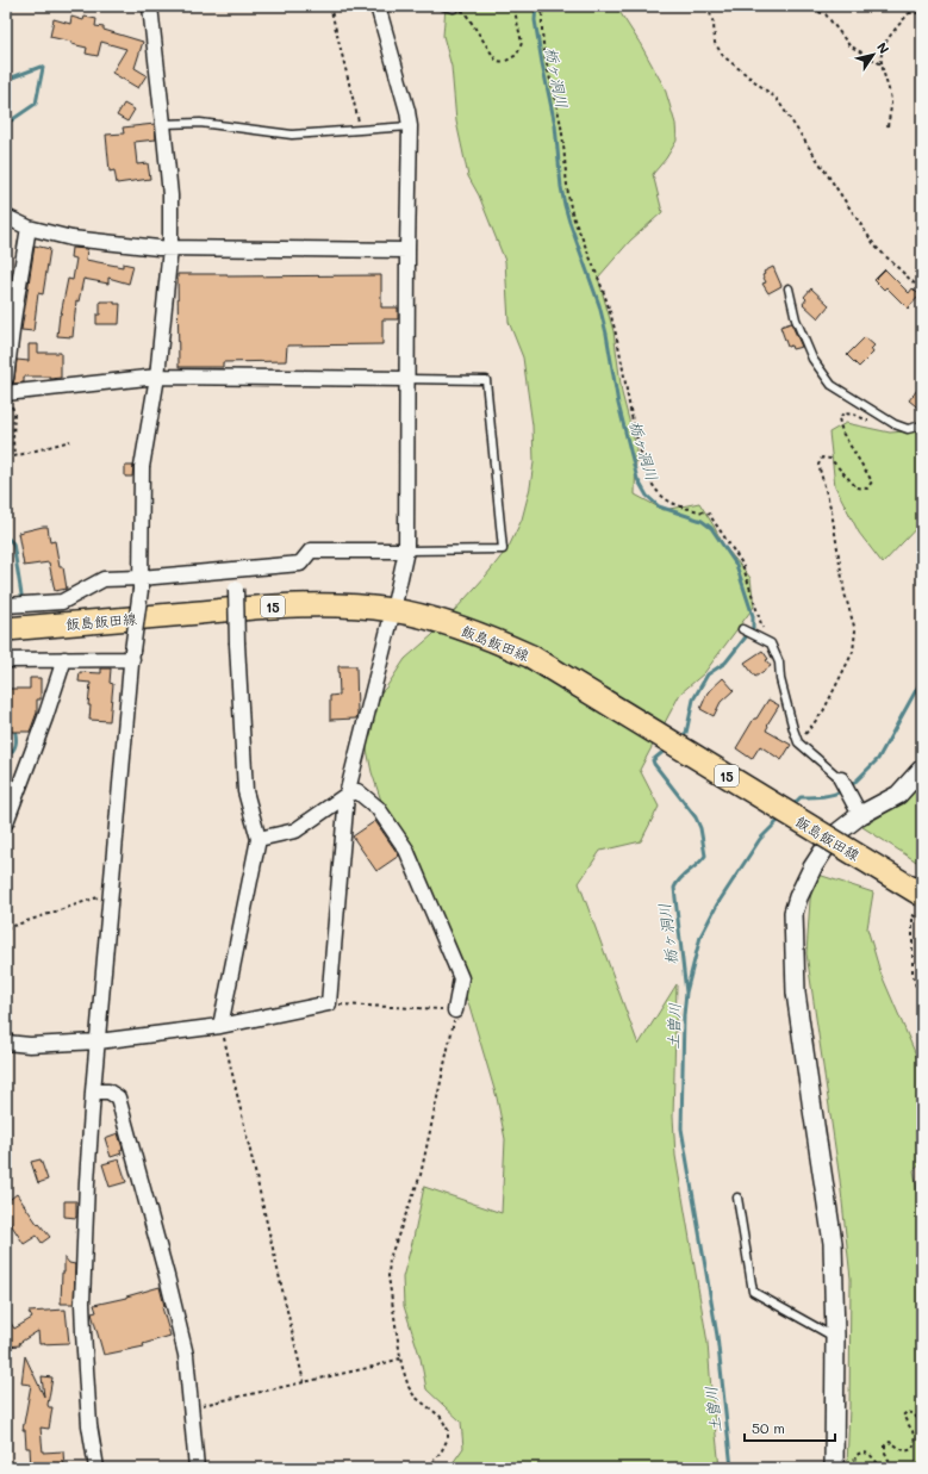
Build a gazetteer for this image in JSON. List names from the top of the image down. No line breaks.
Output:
{"streets":{"main road":["15","飯島飯田線"]},"water":["栃ヶ洞川","土曽川"],"scale_bar":"50 m","north":"top right"}
